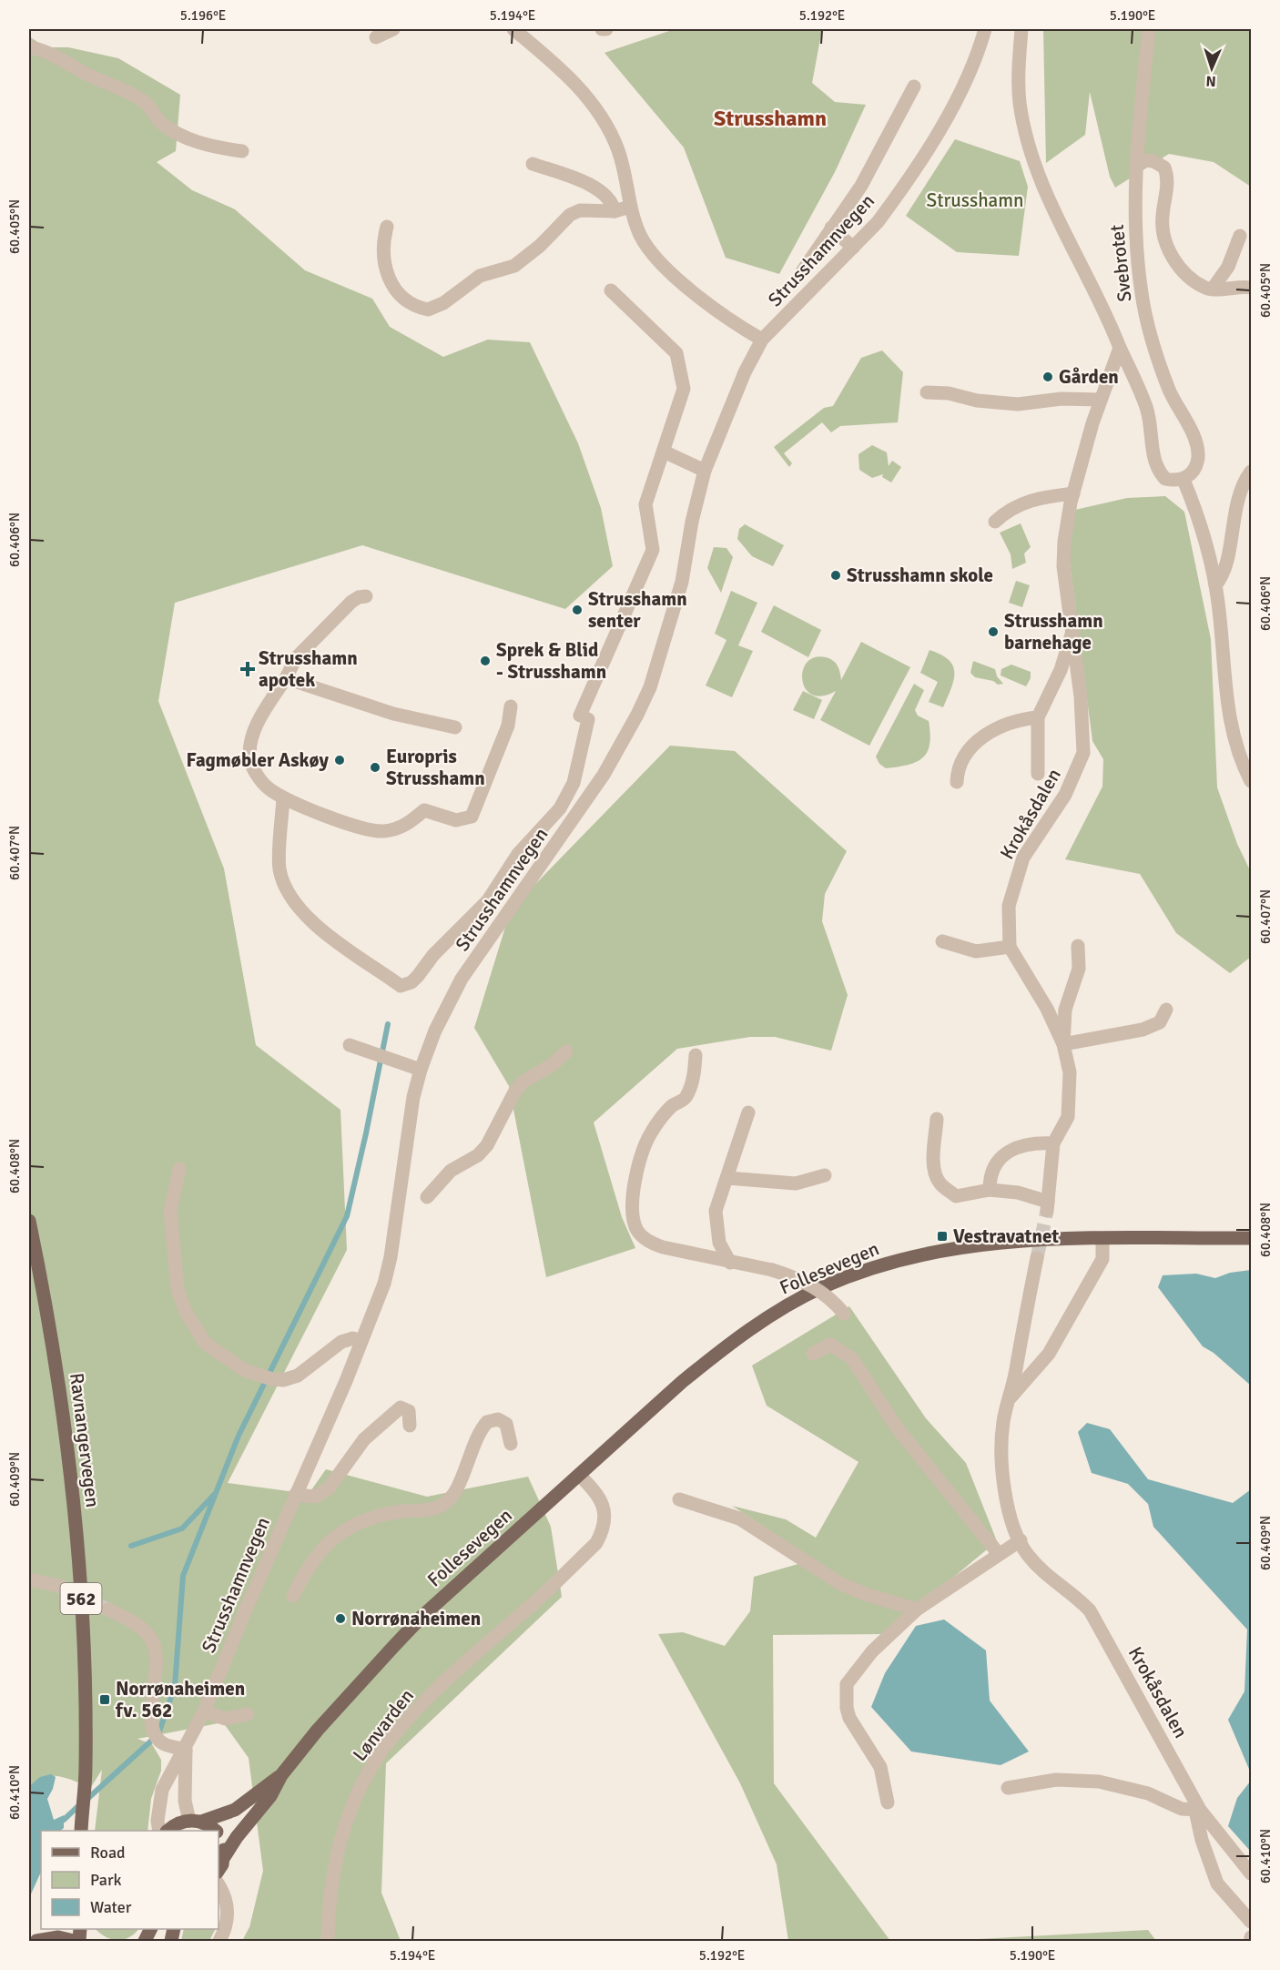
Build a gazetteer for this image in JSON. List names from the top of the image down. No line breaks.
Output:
{"streets":{"main road":["Follesevegen","Ravnangervegen","562"],"street":["Strusshamnvegen","Svebrotet","Krokåsdalen","Lønvarden"]},"crossings":[["Strusshamnvegen","Follesevegen"],["Krokåsdalen","Follesevegen"],["Follesevegen","Lønvarden"]],"districts":["Strusshamn"],"parks":["Strusshamn"],"places":{"other":["Gården","Strusshamn skole","Strusshamn senter","Strusshamn barnehage","Sprek & Blid - Strusshamn","Fagmøbler Askøy","Europris Strusshamn","Norrønaheimen"],"health":["Strusshamn apotek"],"transit":["Vestravatnet","Norrønaheimen fv. 562"]},"legend":["Road","Park","Water"],"north":"bottom","coordinates":["5.196°E","5.194°E","5.192°E","5.190°E","60.405°N","60.406°N","60.407°N","60.408°N","60.409°N","60.410°N"]}
